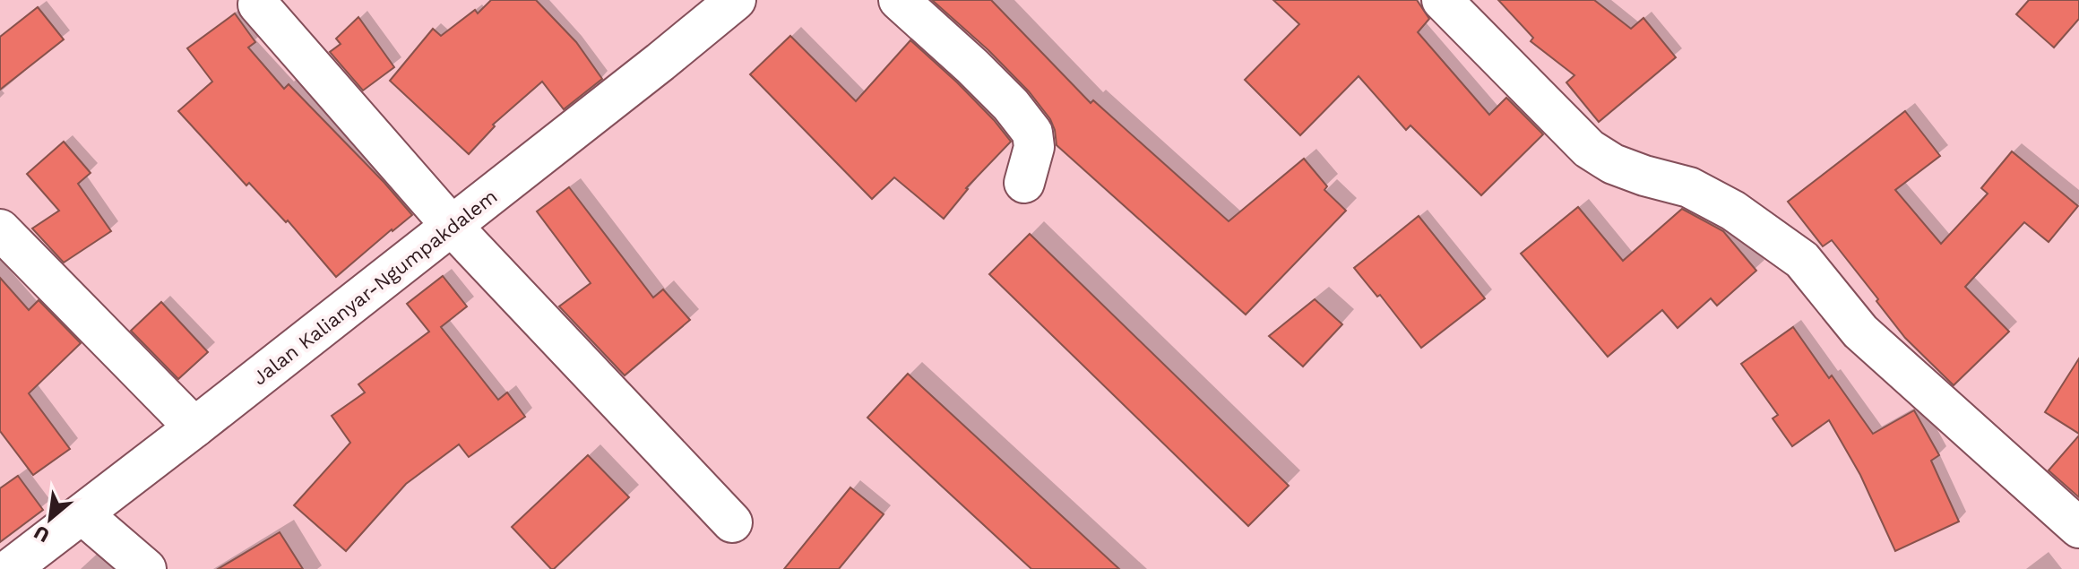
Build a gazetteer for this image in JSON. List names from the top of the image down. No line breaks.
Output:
{"streets":{"street":["Jalan Kalianyar-Ngumpakdalem"]},"north":"bottom left"}
